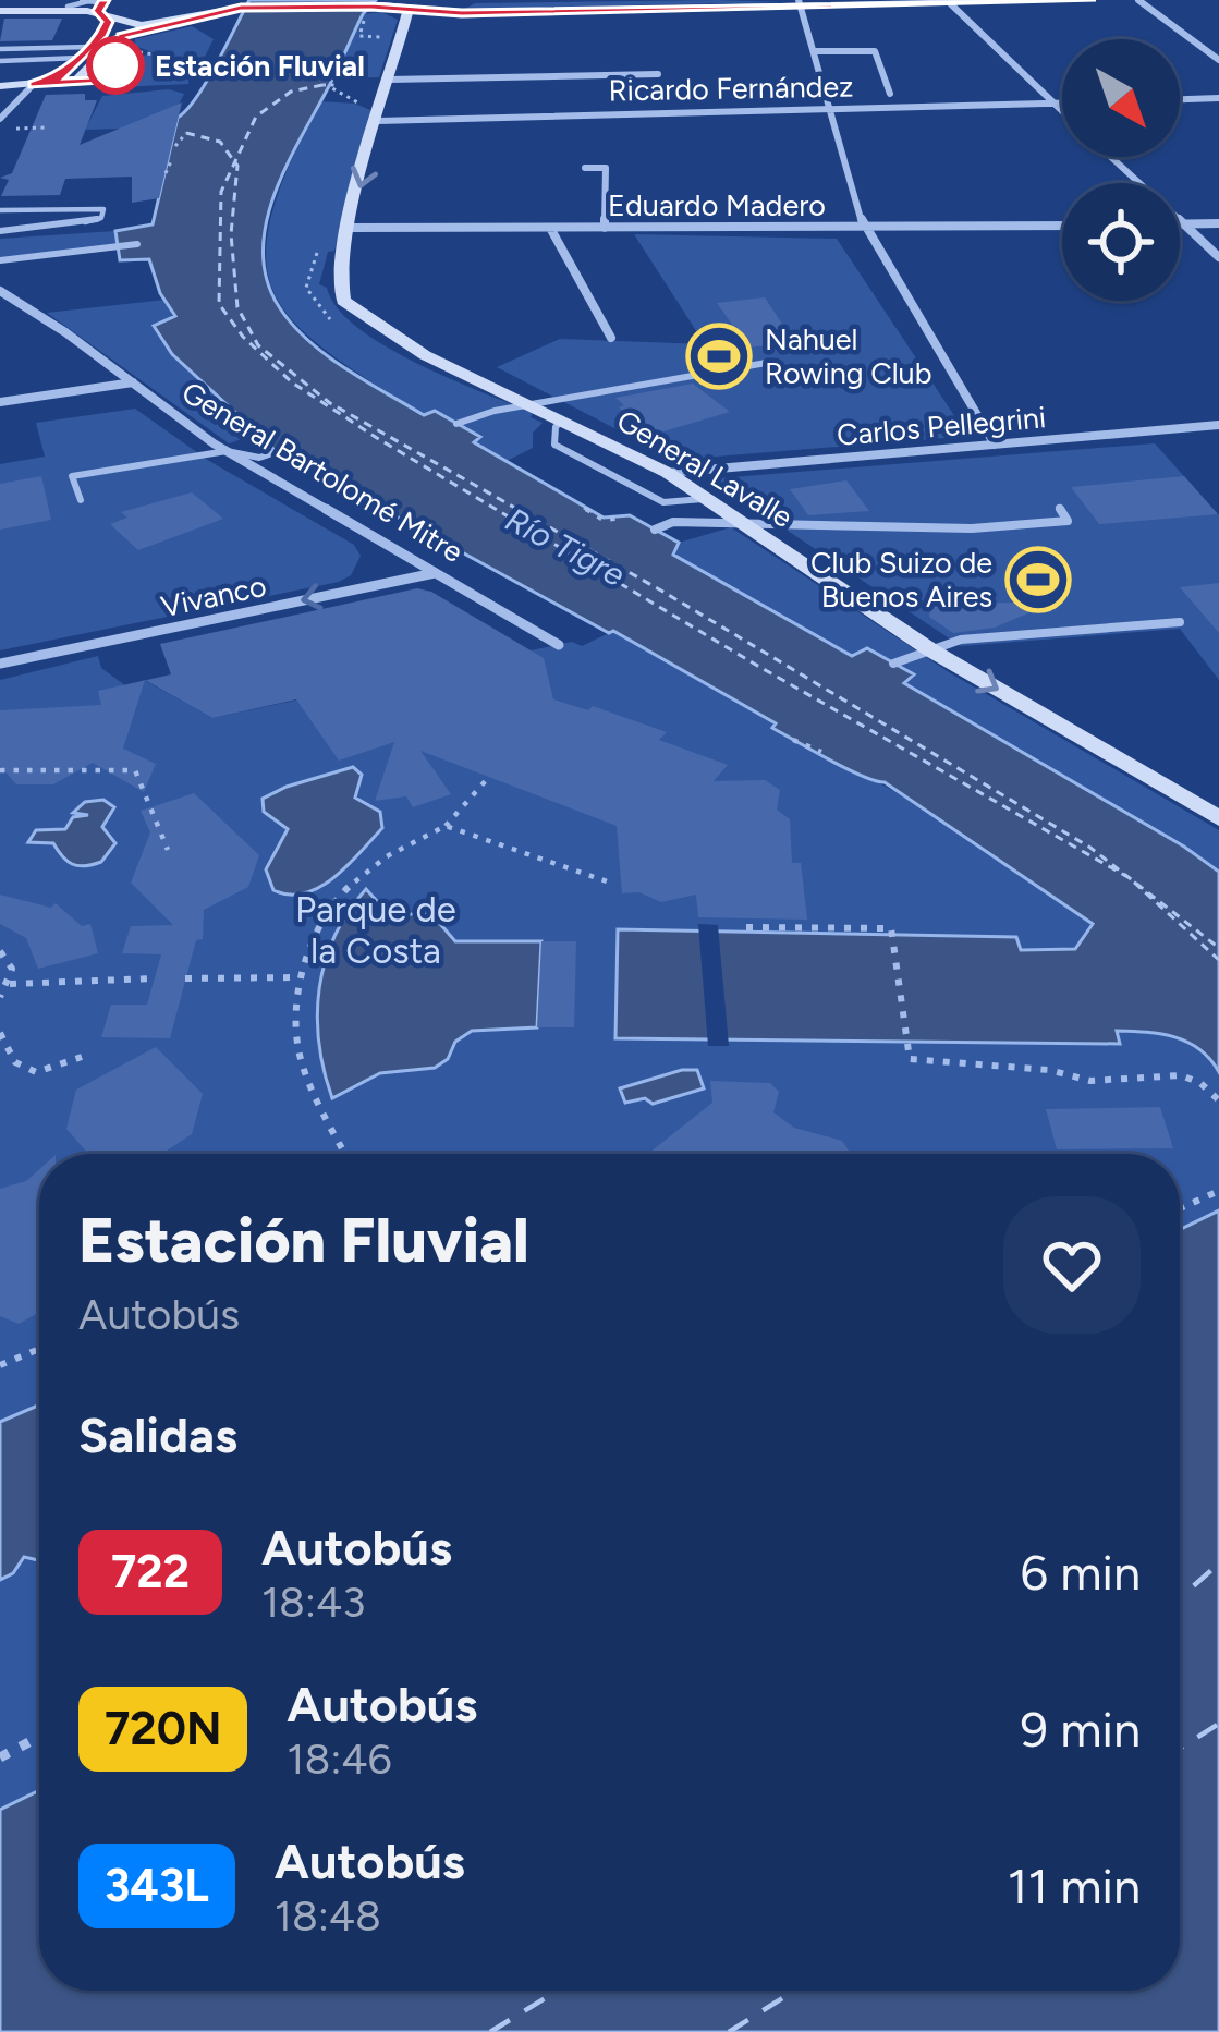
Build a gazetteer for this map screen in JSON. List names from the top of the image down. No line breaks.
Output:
{"streets":{"street":["Ricardo Fernández","Eduardo Madero","Carlos Pellegrini","General Lavalle","General Bartolomé Mitre","Vivanco"]},"crossings":[["Ricardo Fernández","General Lavalle"],["Eduardo Madero","General Lavalle"],["Carlos Pellegrini","General Lavalle"],["General Bartolomé Mitre","Vivanco"]],"one_way":["Vivanco"],"water":["Río Tigre"],"parks":["Parque de la Costa"],"places":{"other":["Estación Fluvial"],"sports":["Nahuel Rowing Club","Club Suizo de Buenos Aires"]},"lines":["bus line 722"],"north":"bottom right","page":{"heading":[["Estación Fluvial","Autobús"],"Salidas"],"list":[{"mark":"722","name":"Autobús","note":"18:43","value":"6 min"},{"mark":"720N","name":"Autobús","note":"18:46","value":"9 min"},{"mark":"343L","name":"Autobús","note":"18:48","value":"11 min"}]}}
